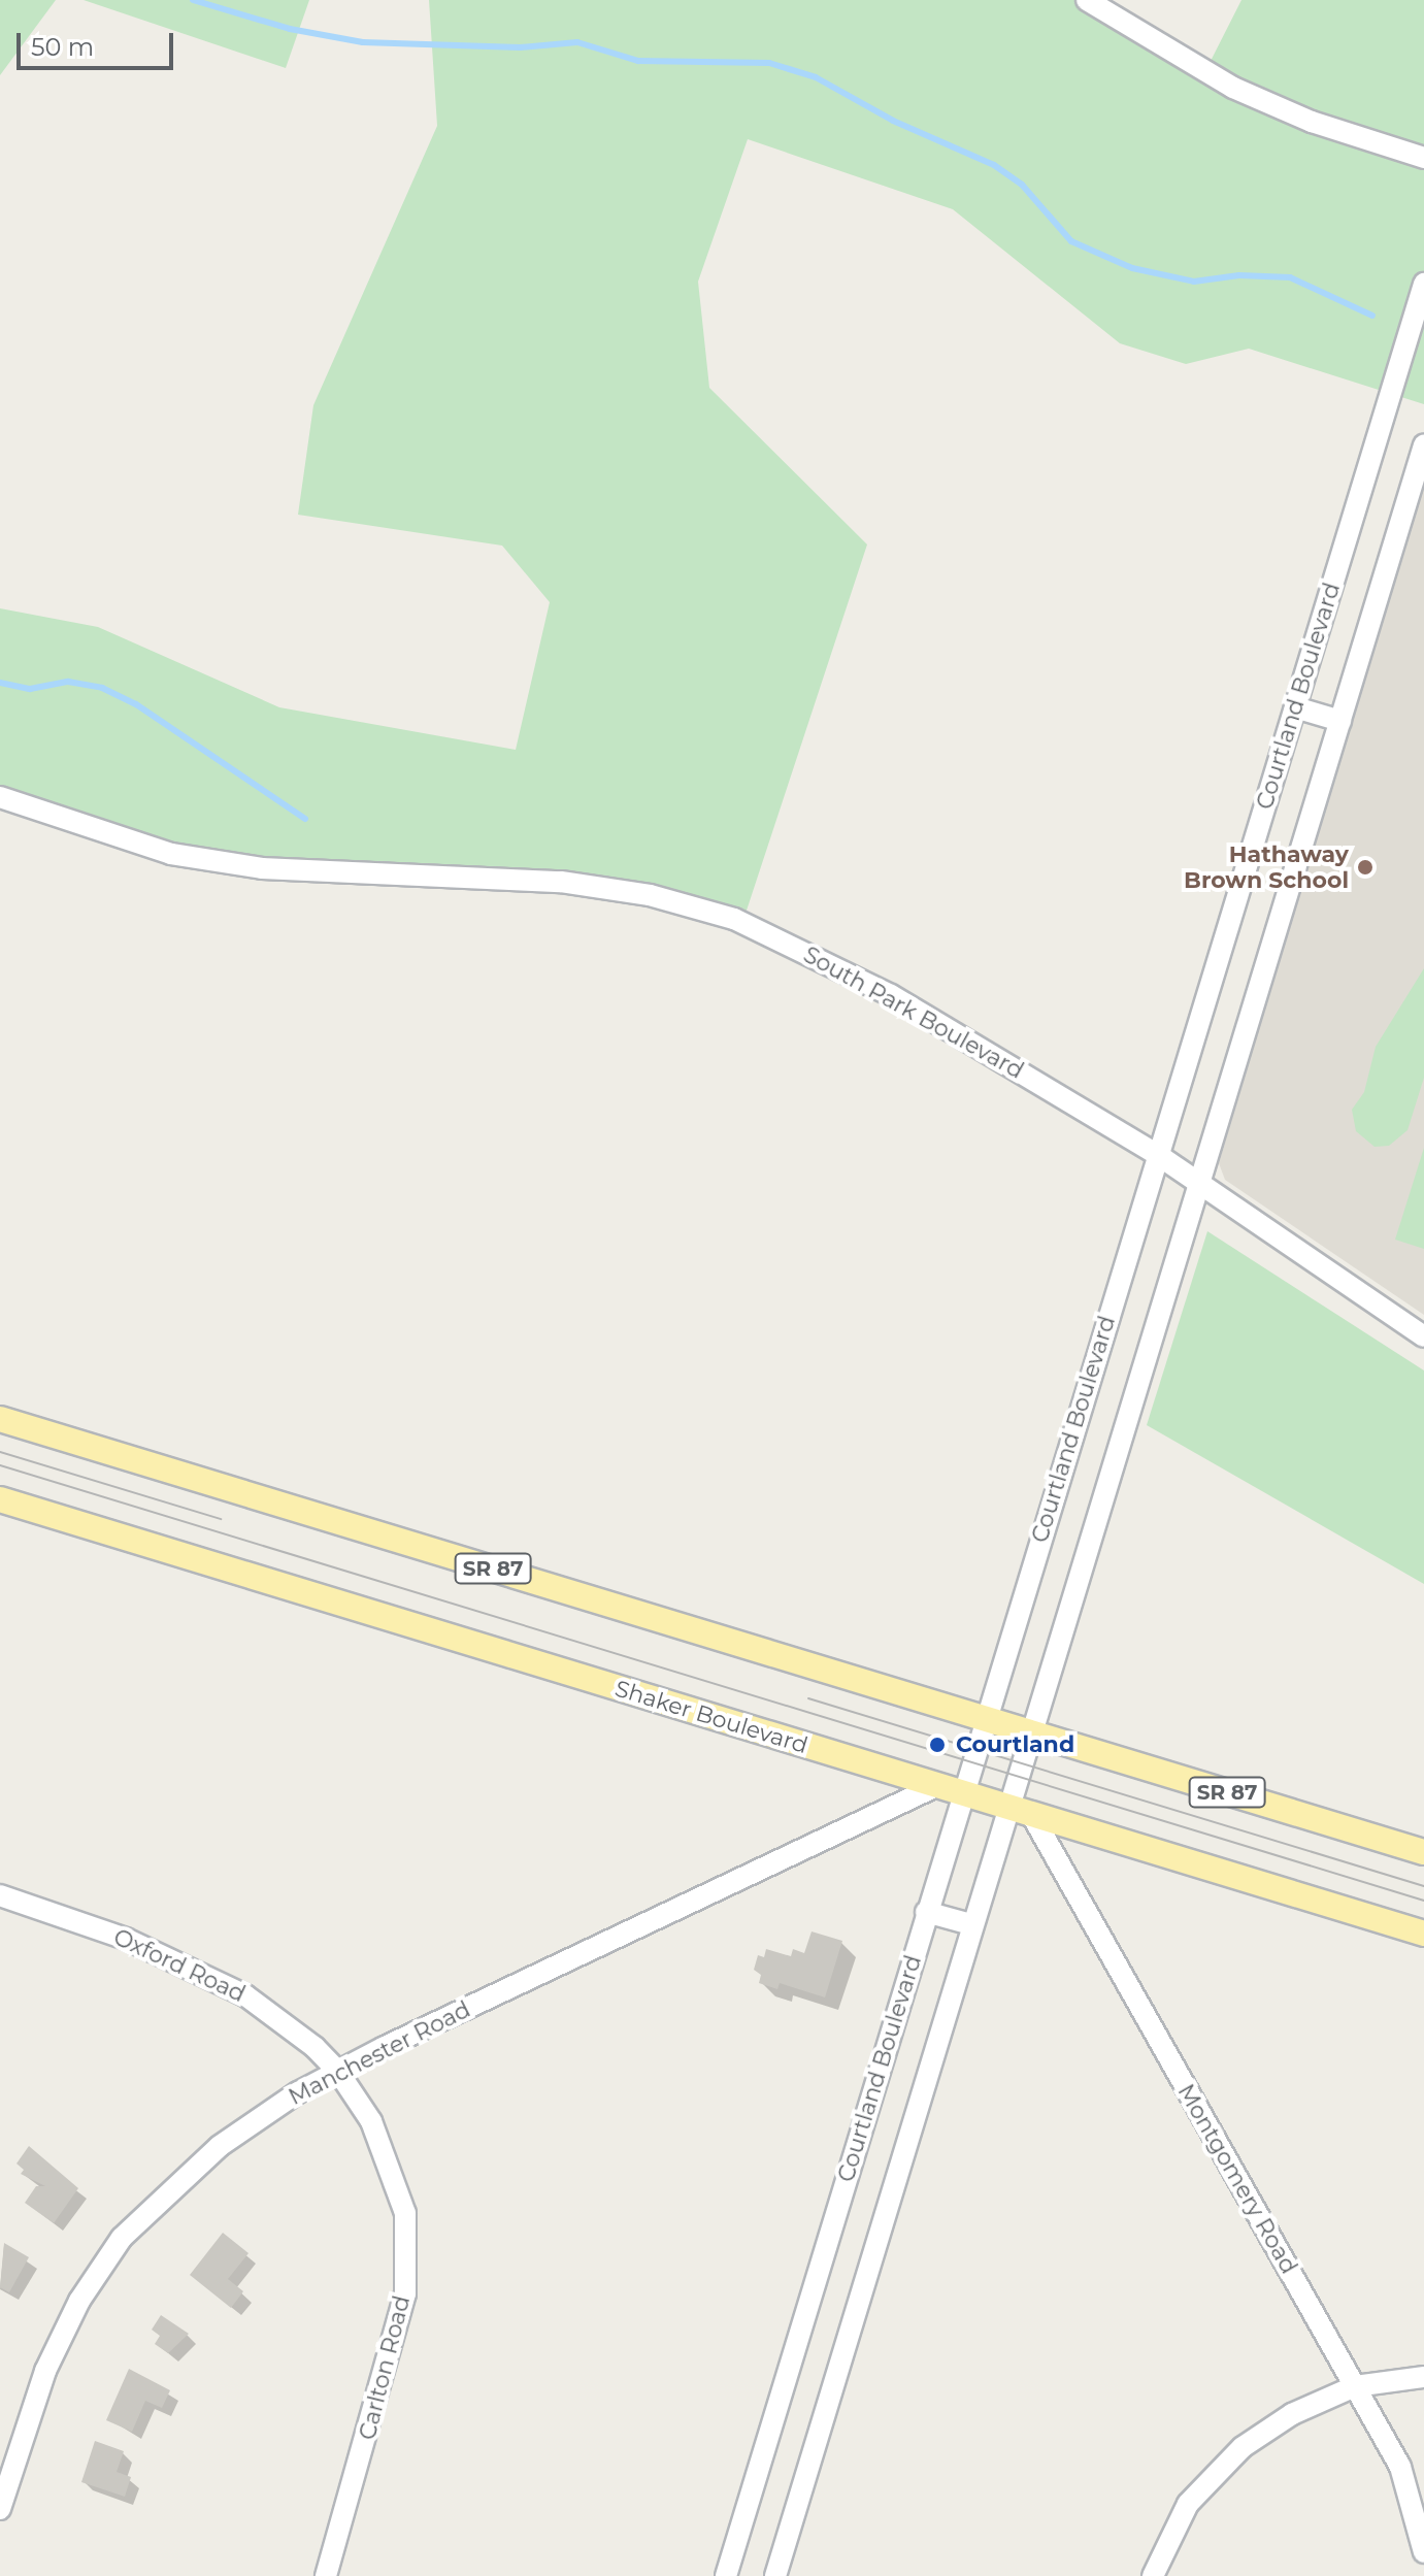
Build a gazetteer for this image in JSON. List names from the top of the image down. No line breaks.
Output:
{"streets":{"main road":["SR 87","Shaker Boulevard"],"street":["Courtland Boulevard","South Park Boulevard","Oxford Road","Manchester Road","Montgomery Road","Carlton Road"]},"crossings":[["Courtland Boulevard","South Park Boulevard"],["Courtland Boulevard","SR 87"],["Courtland Boulevard","Shaker Boulevard"],["Courtland Boulevard","Montgomery Road"],["Shaker Boulevard","Manchester Road"],["Shaker Boulevard","Montgomery Road"],["Oxford Road","Manchester Road"],["Oxford Road","Carlton Road"],["Manchester Road","Carlton Road"]],"places":["Hathaway Brown School","Courtland"],"scale_bar":"50 m"}
